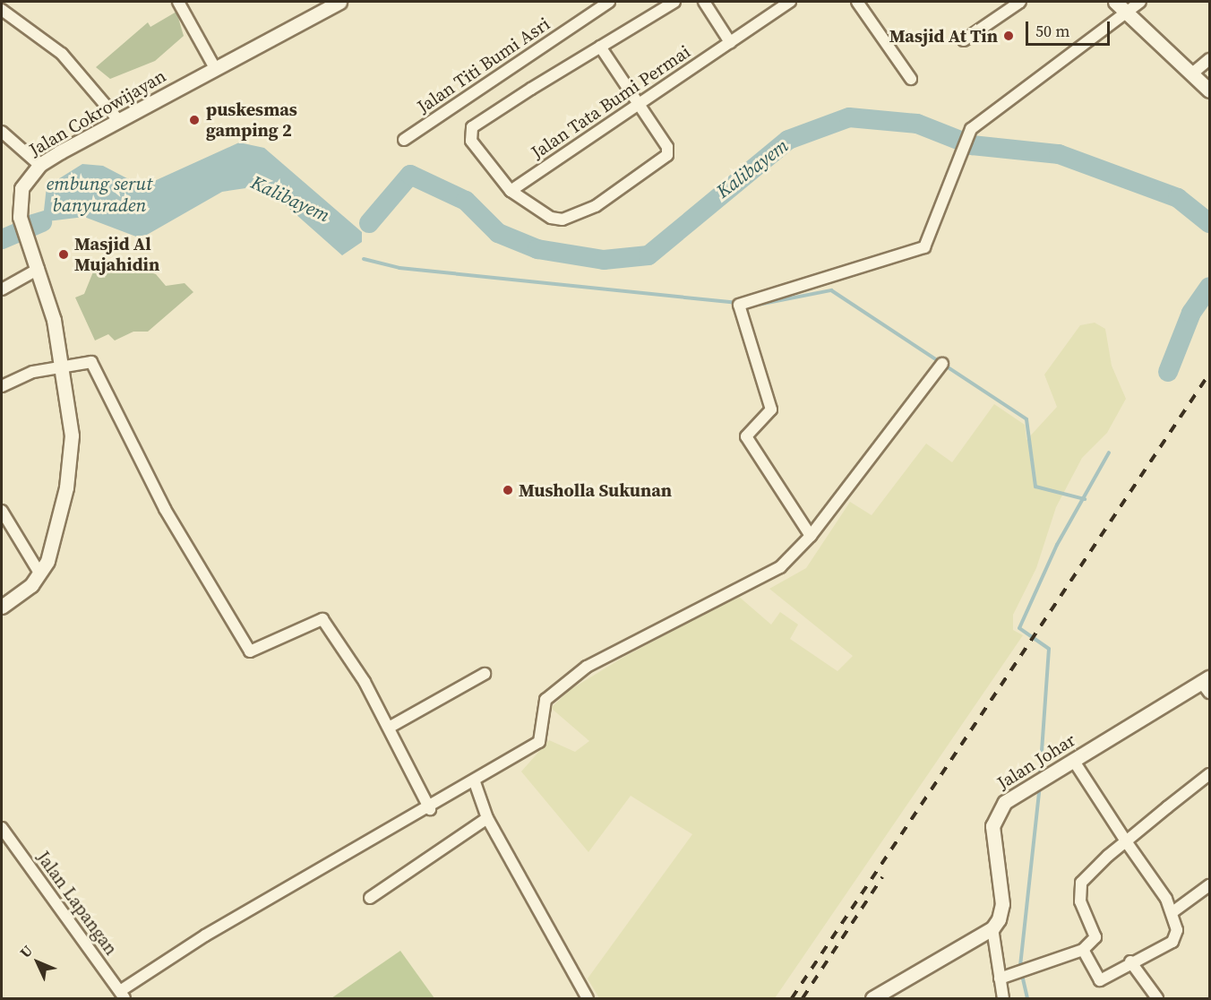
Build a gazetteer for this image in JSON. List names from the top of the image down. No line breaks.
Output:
{"streets":{"street":["Jalan Titi Bumi Asri","Jalan Tata Bumi Permai","Jalan Cokrowijayan","Jalan Johar","Jalan Lapangan"]},"water":["Kalibayem","embung serut banyuraden"],"places":["Masjid At Tin","puskesmas gamping 2","Masjid Al Mujahidin","Musholla Sukunan"],"scale_bar":"50 m","north":"top left"}
